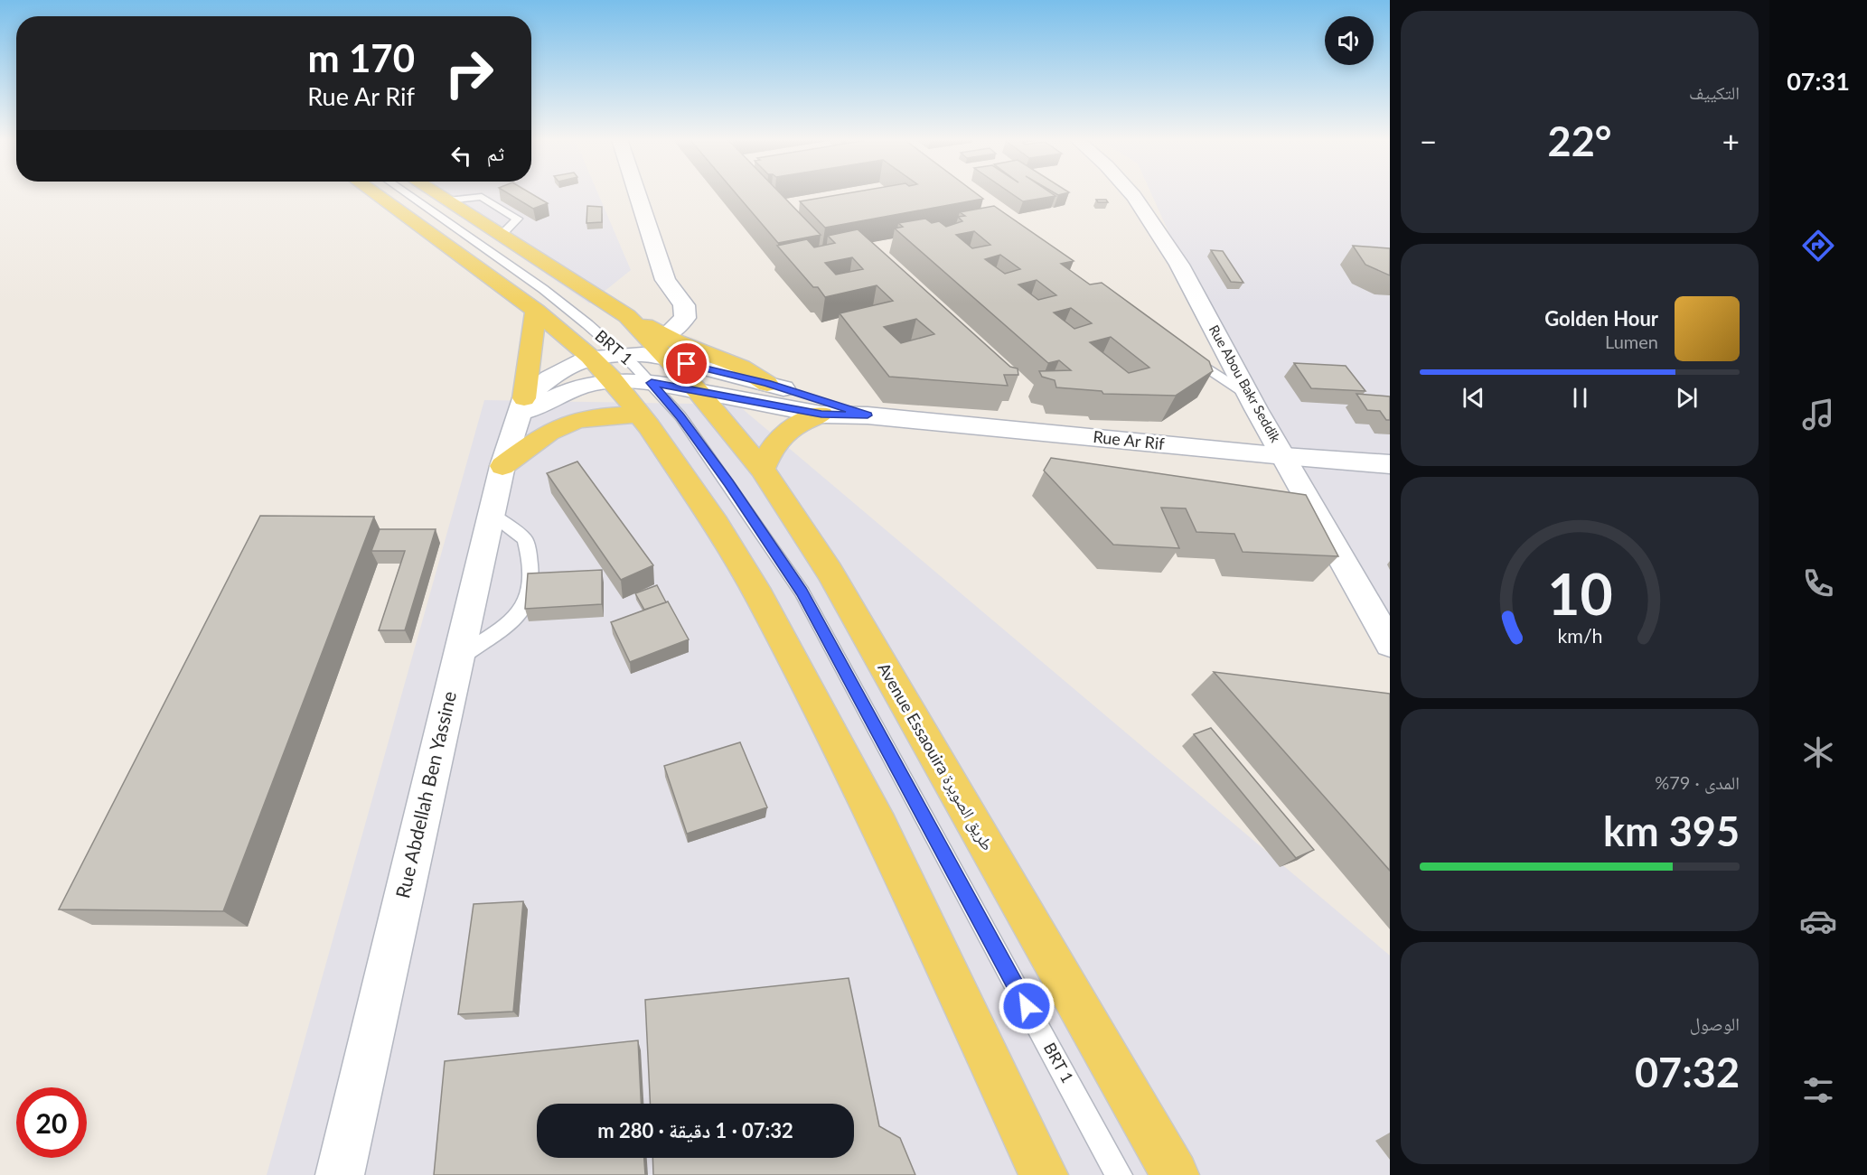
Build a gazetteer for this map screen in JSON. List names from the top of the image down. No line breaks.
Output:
{"streets":{"main road":["Avenue Essaouira طريق الصويرة"],"street":["Rue Abou Bakr Seddik","Rue Ar Rif","Rue Abdellah Ben Yassine"],"lane":["BRT 1"]},"crossings":[["BRT 1","Rue Ar Rif"],["BRT 1","Avenue Essaouira طريق الصويرة"],["Rue Abou Bakr Seddik","Rue Ar Rif"],["Rue Ar Rif","Avenue Essaouira طريق الصويرة"]],"page":{"tabs":"07:31","tile":["التكييف",["المدى · 79%","395 km"],["الوصول","07:32"]],"turn":["170 m","Rue Ar Rif"],"heat":["−","22°","+"],"then":"ثم","song":["Golden Hour","Lumen"],"limit":"20","trip":"07:32 · 1 دقيقة · 280 m","gauge":["10","km/h"]}}
